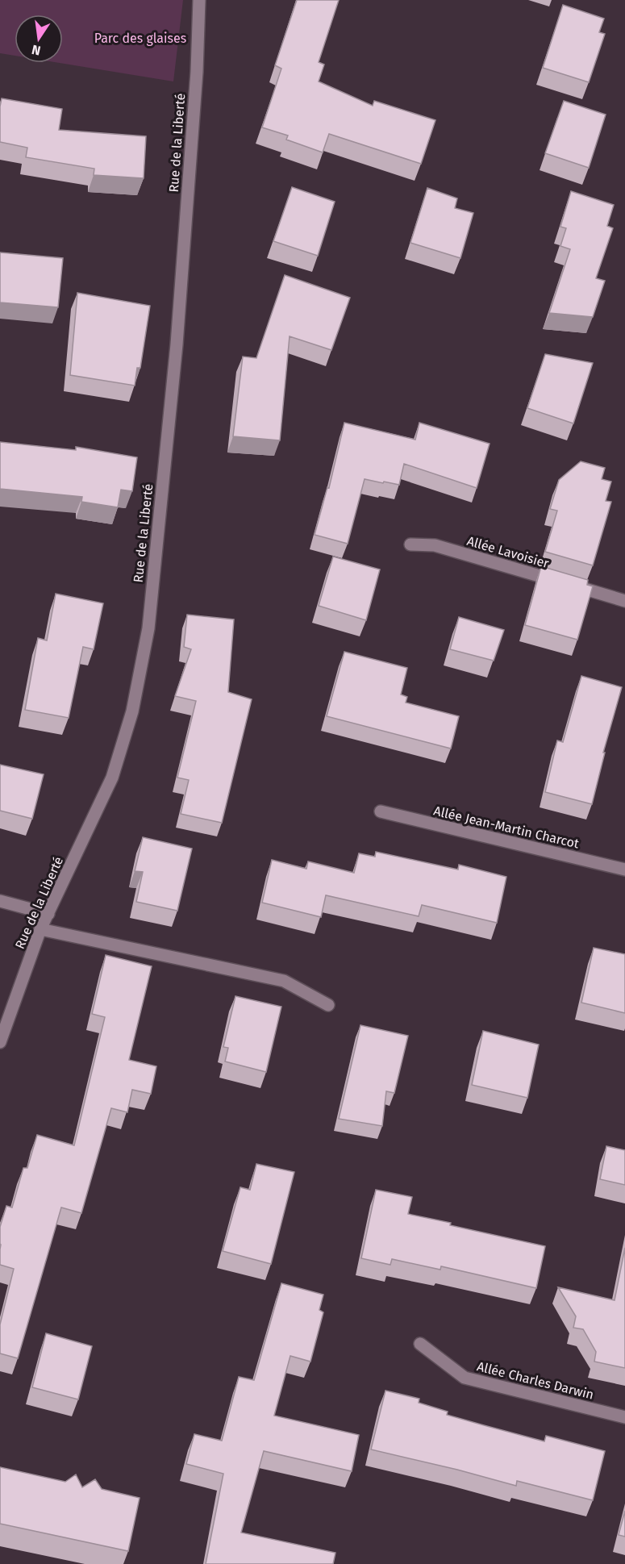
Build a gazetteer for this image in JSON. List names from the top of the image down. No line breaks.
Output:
{"streets":{"street":["Rue de la Liberté","Allée Lavoisier","Allée Jean-Martin Charcot","Allée Charles Darwin"]},"parks":["Parc des glaises"],"north":"bottom"}
